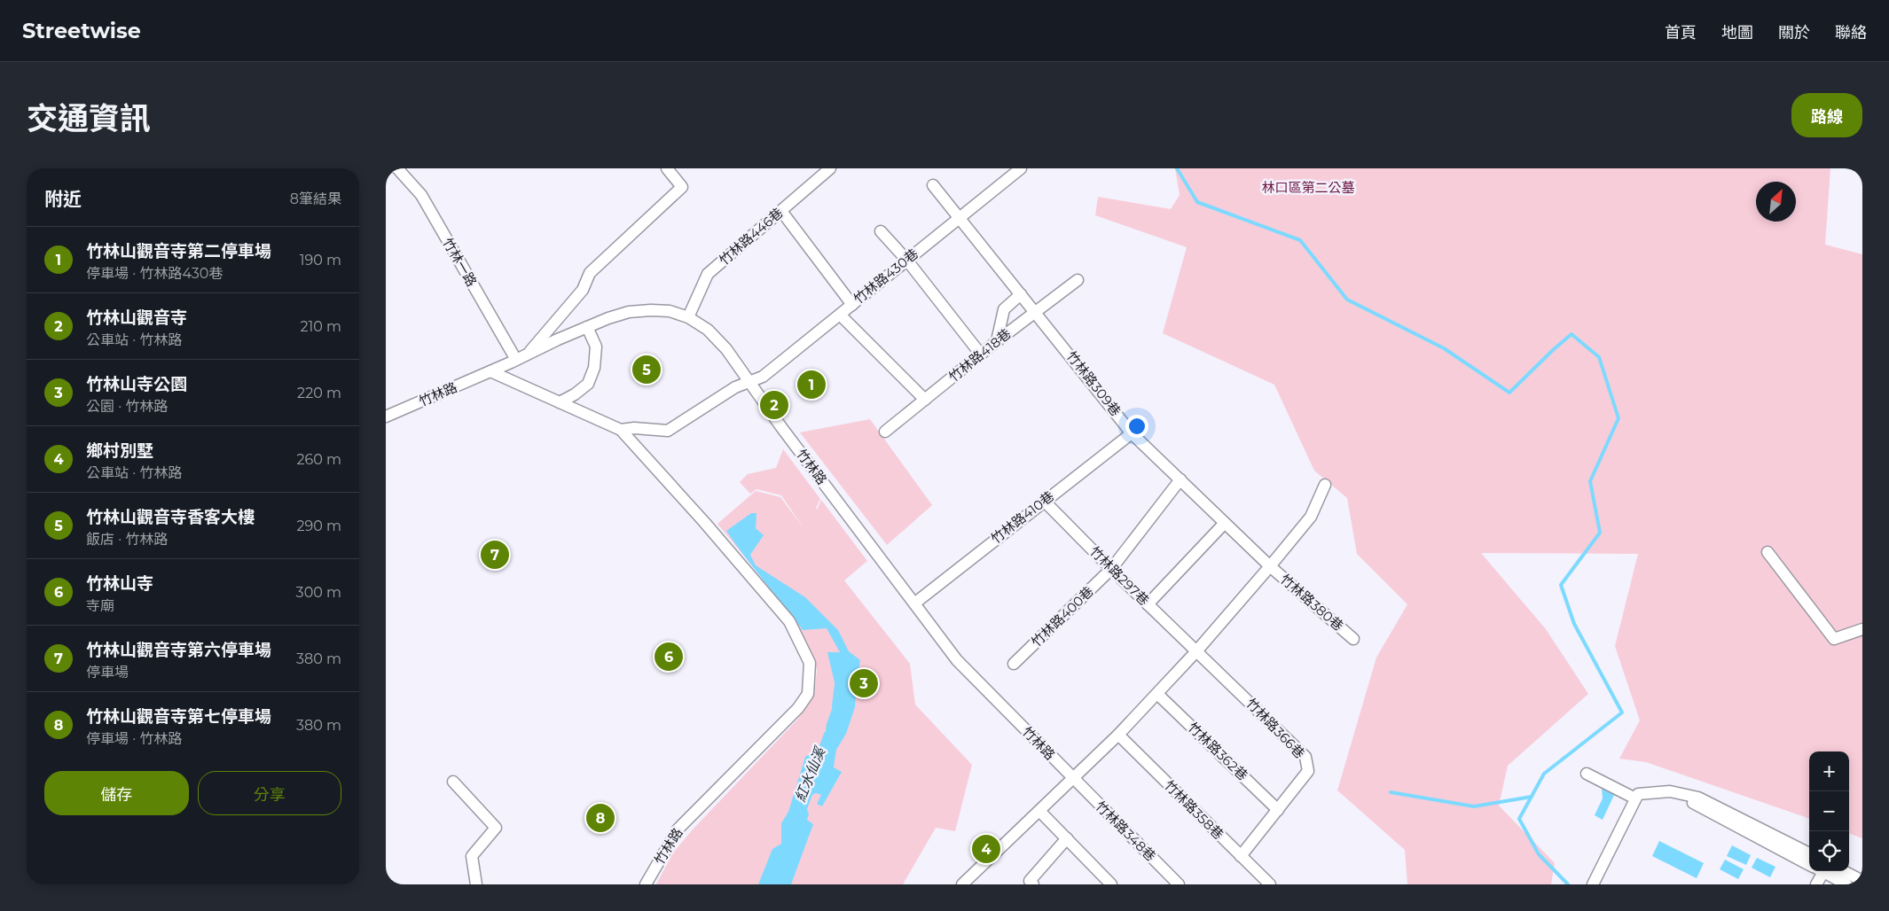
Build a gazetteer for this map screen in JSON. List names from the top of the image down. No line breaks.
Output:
{"streets":{"street":["竹林路446巷","竹林一路","竹林路430巷","竹林路418巷","竹林路309巷","竹林路","竹林路410巷","竹林路297巷","竹林路380巷","竹林路400巷","竹林路366巷","竹林路362巷","竹林路358巷","竹林路348巷"]},"crossings":[["竹林路446巷","竹林路"],["竹林一路","竹林路"],["竹林路430巷","竹林路309巷"],["竹林路430巷","竹林路"],["竹林路418巷","竹林路309巷"],["竹林路309巷","竹林路410巷"],["竹林路309巷","竹林路380巷"],["竹林路309巷","竹林路400巷"],["竹林路","竹林路410巷"],["竹林路","竹林路348巷"],["竹林路410巷","竹林路297巷"],["竹林路297巷","竹林路400巷"],["竹林路297巷","竹林路366巷"],["竹林路366巷","竹林路362巷"],["竹林路366巷","竹林路358巷"]],"water":["紅水仙溪"],"parks":["林口區第二公墓"],"north":"top right","page":{"header":"Streetwise","nav":["首頁","地圖","關於","聯絡"],"title":"交通資訊","buttons":["路線",["儲存","分享"]],"heading":["附近","8筆結果"],"list":[{"mark":"1","name":"竹林山觀音寺第二停車場","note":"停車場 · 竹林路430巷","value":"190 m"},{"mark":"2","name":"竹林山觀音寺","note":"公車站 · 竹林路","value":"210 m"},{"mark":"3","name":"竹林山寺公園","note":"公園 · 竹林路","value":"220 m"},{"mark":"4","name":"鄉村別墅","note":"公車站 · 竹林路","value":"260 m"},{"mark":"5","name":"竹林山觀音寺香客大樓","note":"飯店 · 竹林路","value":"290 m"},{"mark":"6","name":"竹林山寺","note":"寺廟","value":"300 m"},{"mark":"7","name":"竹林山觀音寺第六停車場","note":"停車場","value":"380 m"},{"mark":"8","name":"竹林山觀音寺第七停車場","note":"停車場 · 竹林路","value":"380 m"}],"pins":["5","1","2","7","6","3","8","4"],"map_buttons":["+","−"]}}
